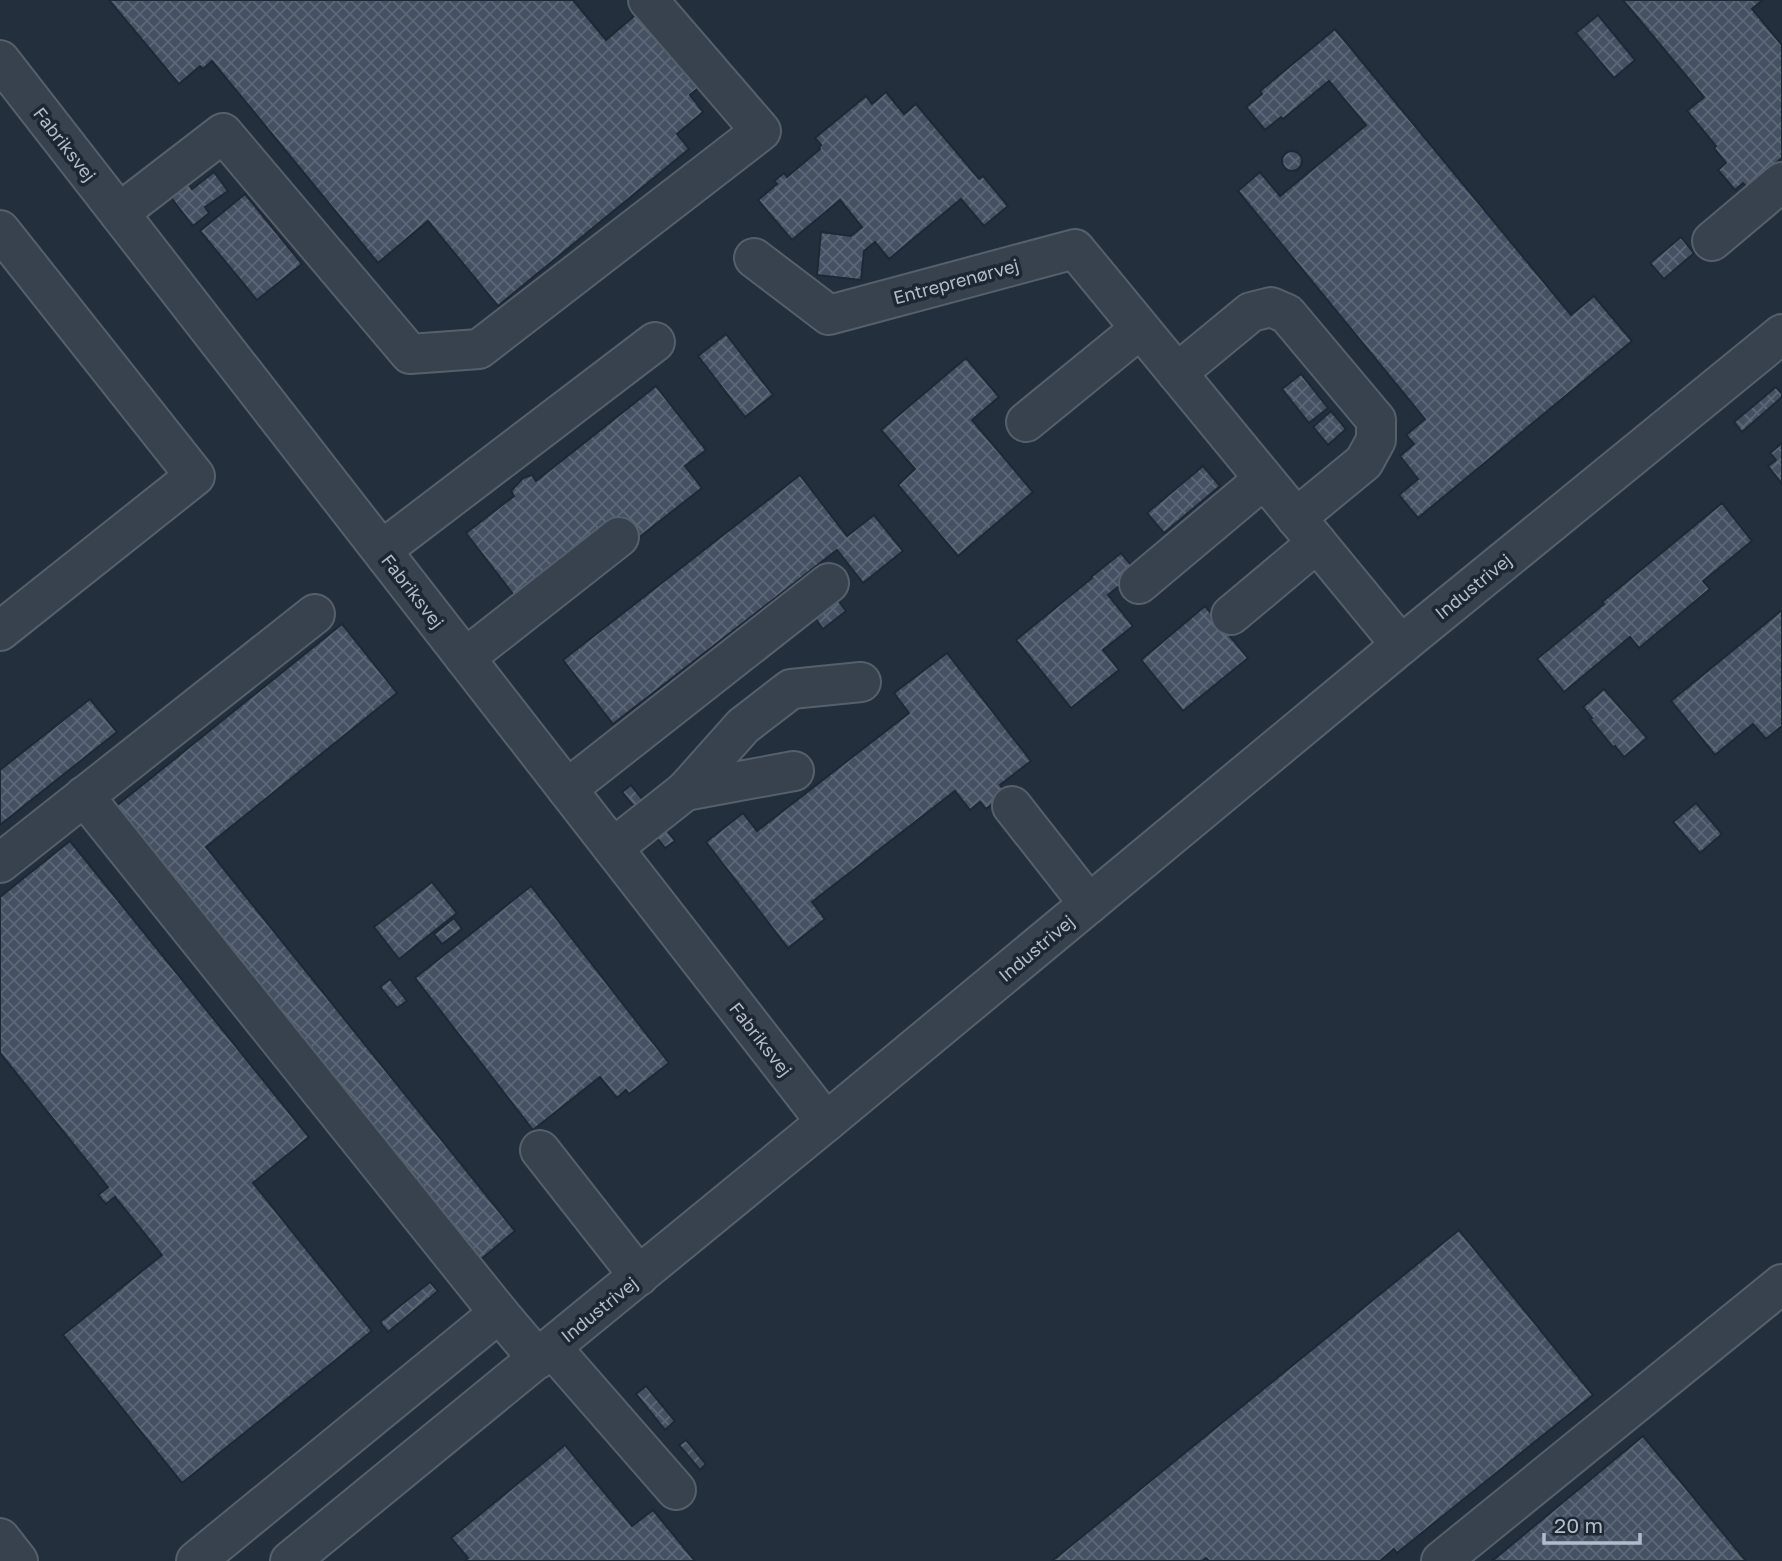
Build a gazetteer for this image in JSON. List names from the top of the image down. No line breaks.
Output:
{"streets":{"street":["Fabriksvej","Entreprenørvej","Industrivej"]},"crossings":[["Fabriksvej","Industrivej"],["Entreprenørvej","Industrivej"]],"scale_bar":"20 m"}
